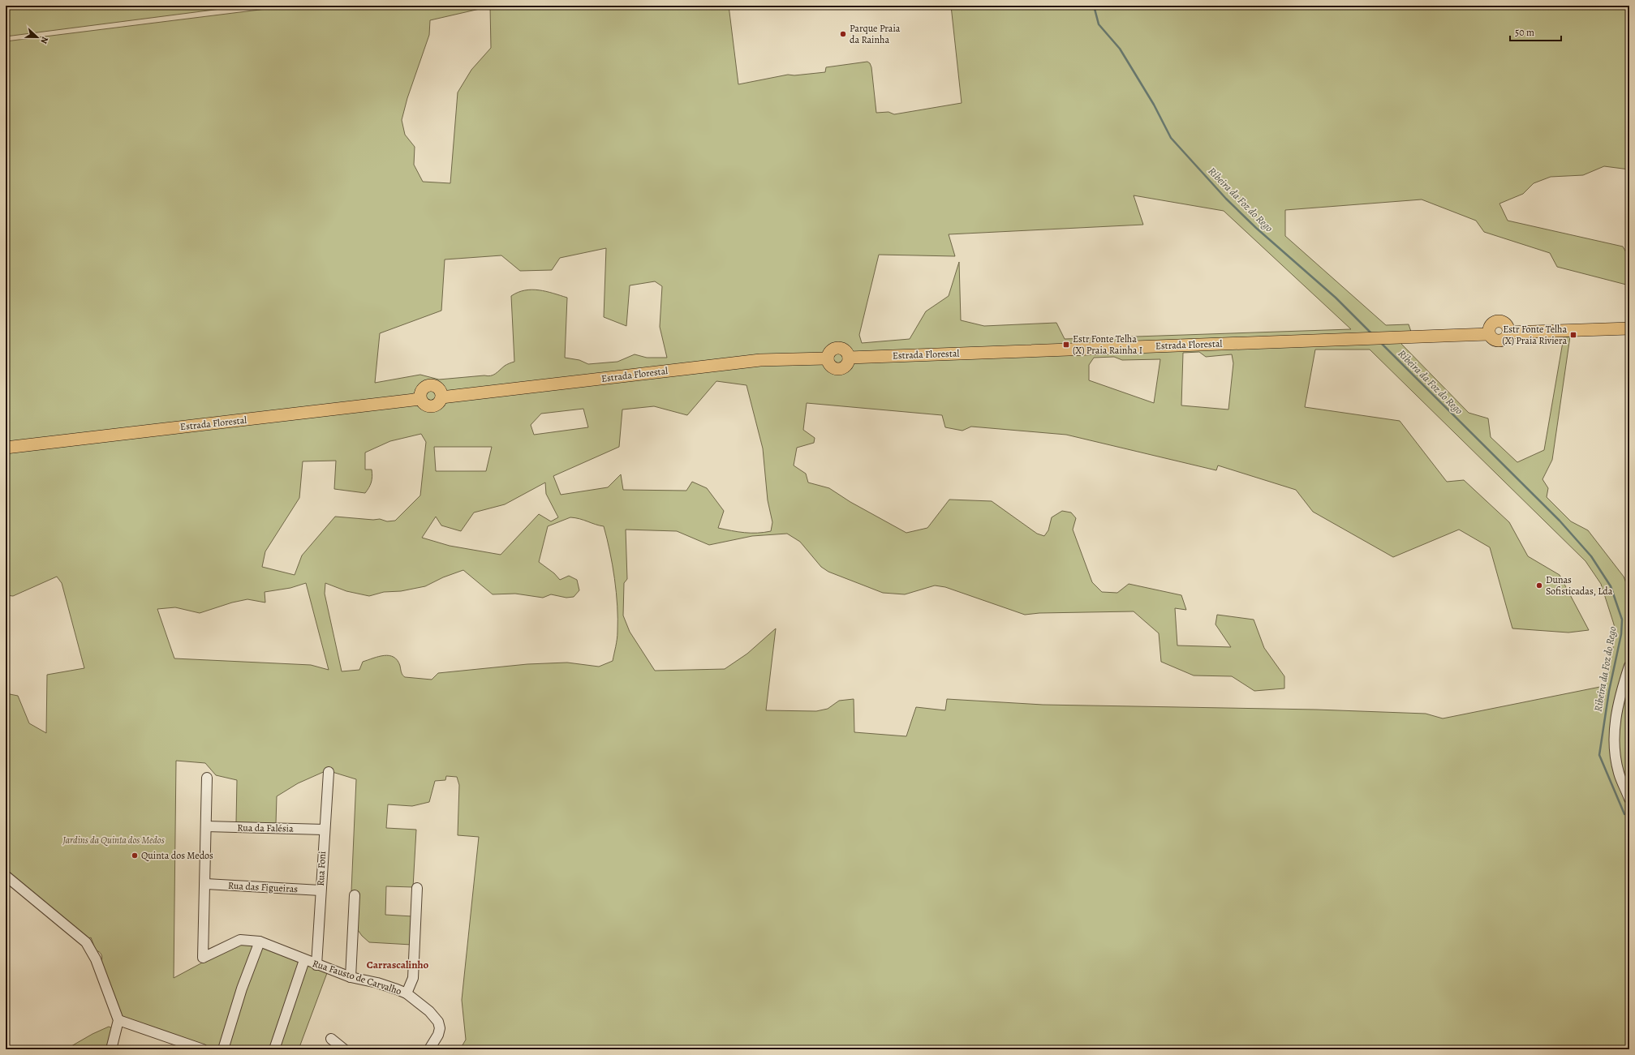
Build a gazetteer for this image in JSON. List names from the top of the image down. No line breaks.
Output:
{"streets":{"main road":["Estrada Florestal"],"street":["Rua da Falésia","Rua Foni","Rua das Figueiras","Rua Fausto de Carvalho"]},"crossings":[["Rua da Falésia","Rua Foni"],["Rua Foni","Rua das Figueiras"],["Rua Foni","Rua Fausto de Carvalho"],["Rua das Figueiras","Rua Fausto de Carvalho"]],"districts":["Carrascalinho"],"water":["Ribeira da Foz do Rego"],"parks":["Jardins da Quinta dos Medos"],"places":{"other":["Parque Praia da Rainha","Dunas Sofisticadas, Lda","Quinta dos Medos"],"transit":["Estr Fonte Telha (X) Praia Riviera","Estr Fonte Telha (X) Praia Rainha I"]},"scale_bar":"50 m","north":"right"}
